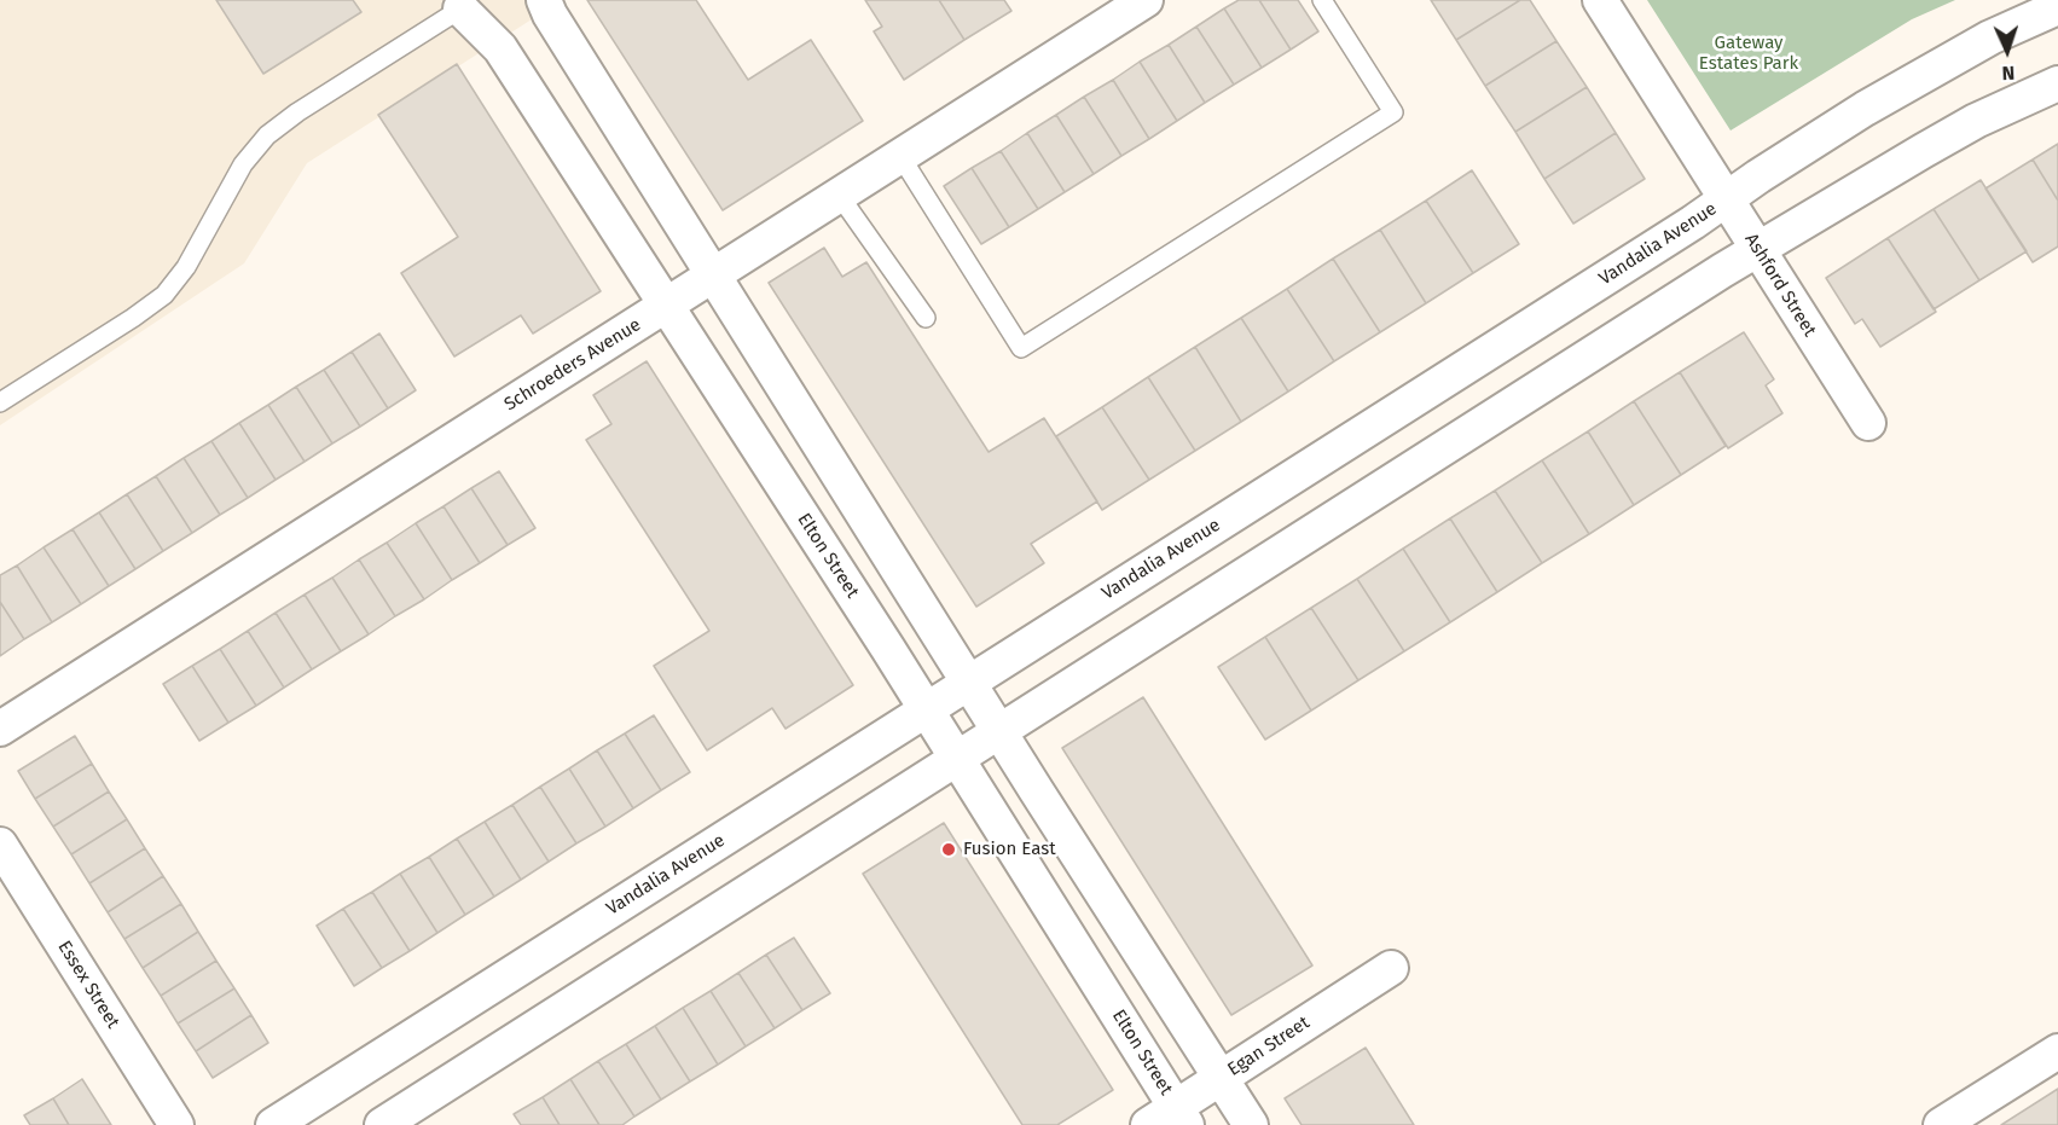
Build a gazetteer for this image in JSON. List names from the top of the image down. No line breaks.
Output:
{"streets":{"street":["Vandalia Avenue","Ashford Street","Schroeders Avenue","Elton Street","Essex Street","Egan Street"]},"crossings":[["Vandalia Avenue","Ashford Street"],["Vandalia Avenue","Elton Street"],["Schroeders Avenue","Elton Street"],["Elton Street","Egan Street"]],"parks":["Gateway Estates Park"],"places":["Fusion East"],"north":"bottom"}
